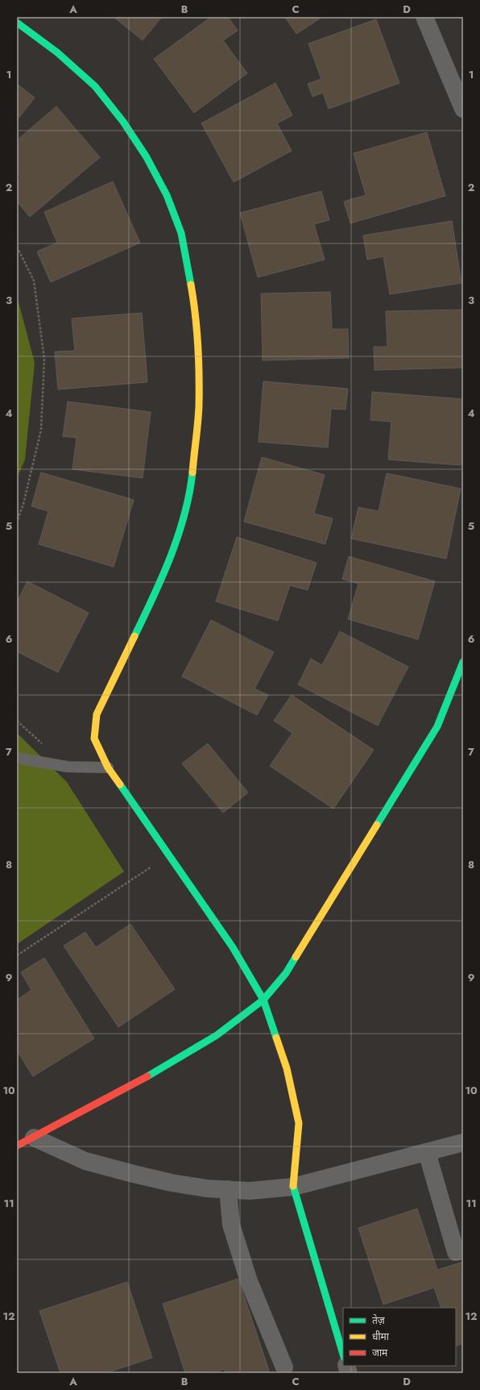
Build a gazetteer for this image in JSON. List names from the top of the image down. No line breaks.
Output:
{"legend":["तेज़","धीमा","जाम"],"grid":{"columns":["A","B","C","D"],"rows":["1","2","3","4","5","6","7","8","9","10","11","12"]}}
